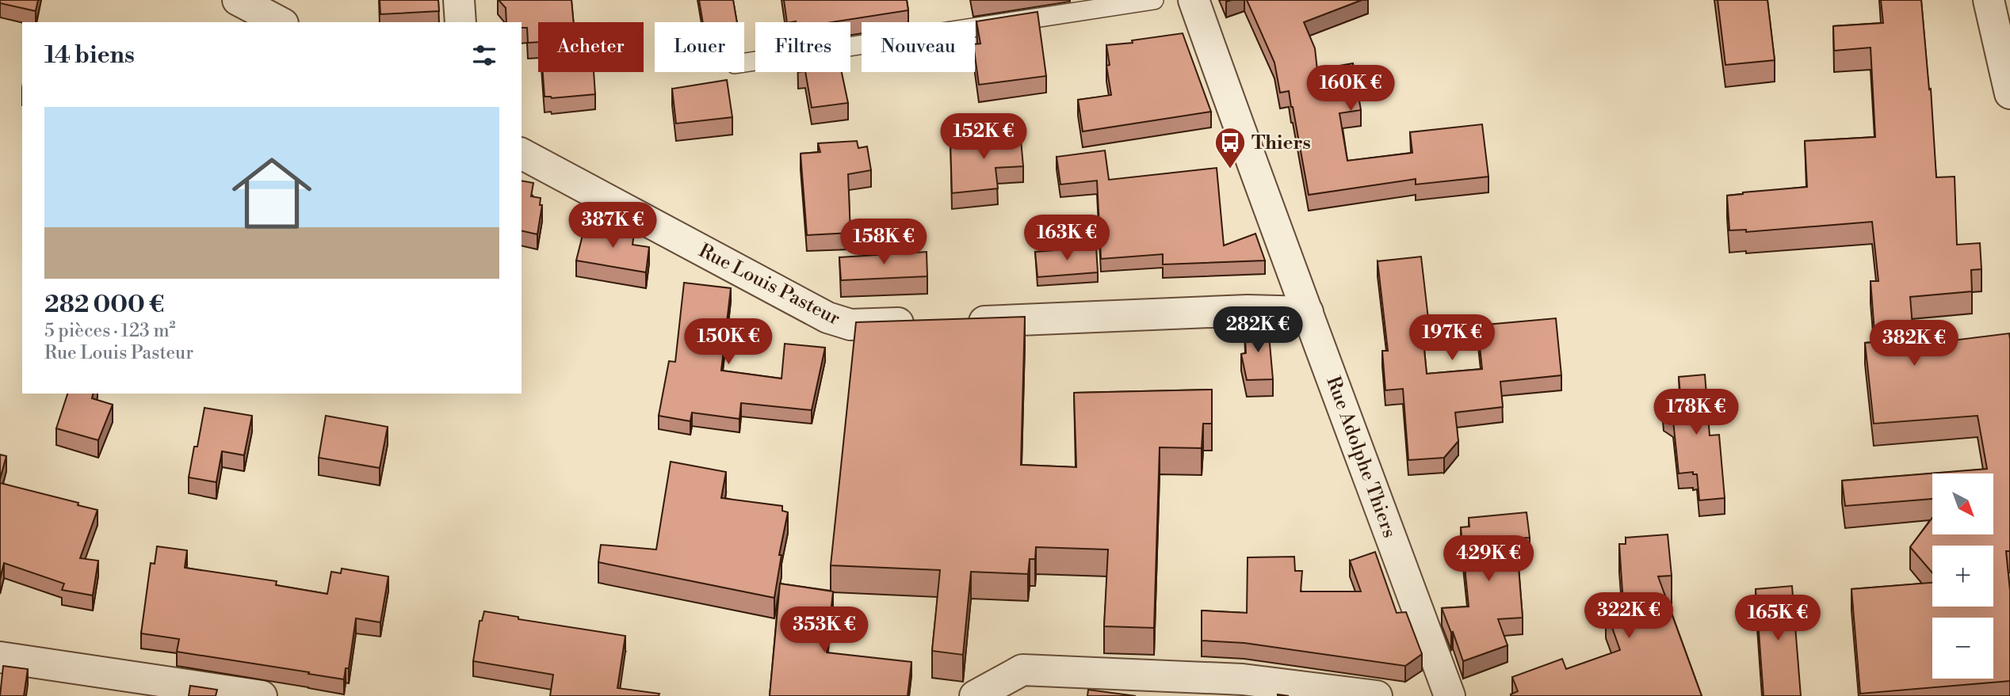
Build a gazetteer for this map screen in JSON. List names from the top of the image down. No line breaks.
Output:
{"streets":{"street":["Rue Louis Pasteur","Rue Adolphe Thiers"]},"places":{"bus stop":["Thiers"]},"north":"bottom right","page":{"chip":["Acheter","Louer","Filtres","Nouveau"],"heading":"14 biens","price":["160K €","152K €","387K €","163K €","158K €","282K €","197K €","150K €","382K €","178K €","429K €","322K €","165K €","353K €"],"list":[{"name":"282 000 €","note":"5 pièces · 123 m² · Rue Louis Pasteur"}],"map_buttons":["+","−"]}}
